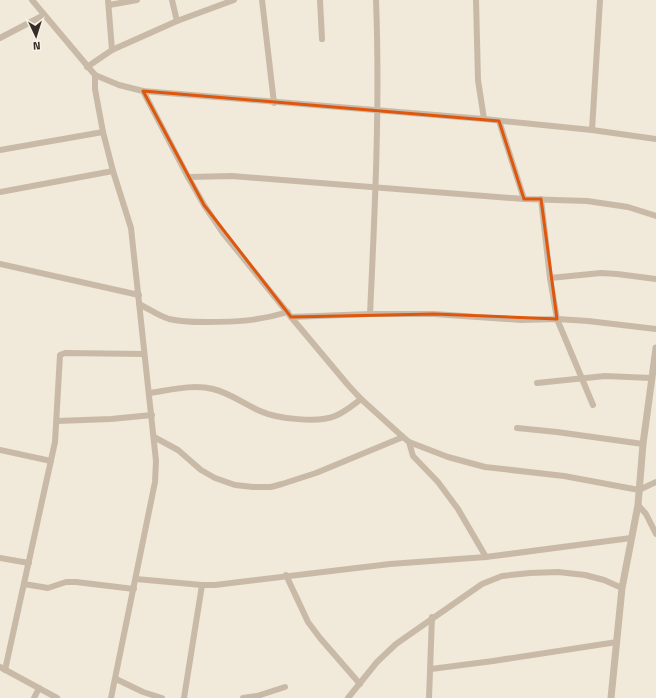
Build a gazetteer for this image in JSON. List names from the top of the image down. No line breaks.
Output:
{"north":"bottom"}
